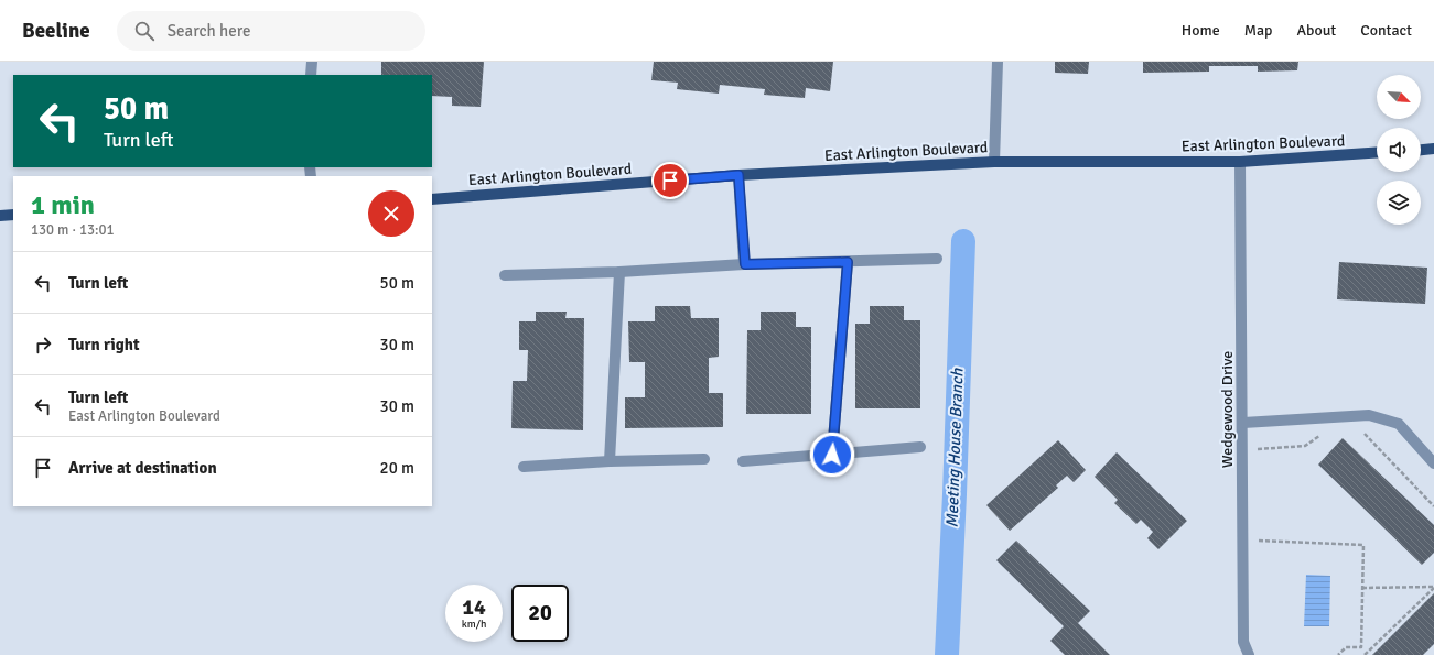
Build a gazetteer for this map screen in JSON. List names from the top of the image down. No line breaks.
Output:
{"streets":{"main road":["East Arlington Boulevard"],"street":["Wedgewood Drive"]},"crossings":[["East Arlington Boulevard","Wedgewood Drive"]],"water":["Meeting House Branch"],"north":"bottom right","page":{"header":"Beeline","search":"Search here","nav":["Home","Map","About","Contact"],"turn":["50 m","Turn left"],"heading":["1 min","130 m · 13:01"],"list":[{"name":"Turn left","value":"50 m"},{"name":"Turn right","value":"30 m"},{"name":"Turn left","note":"East Arlington Boulevard","value":"30 m"},{"name":"Arrive at destination","value":"20 m"}],"speed":"14 km/h","limit":"20"}}
